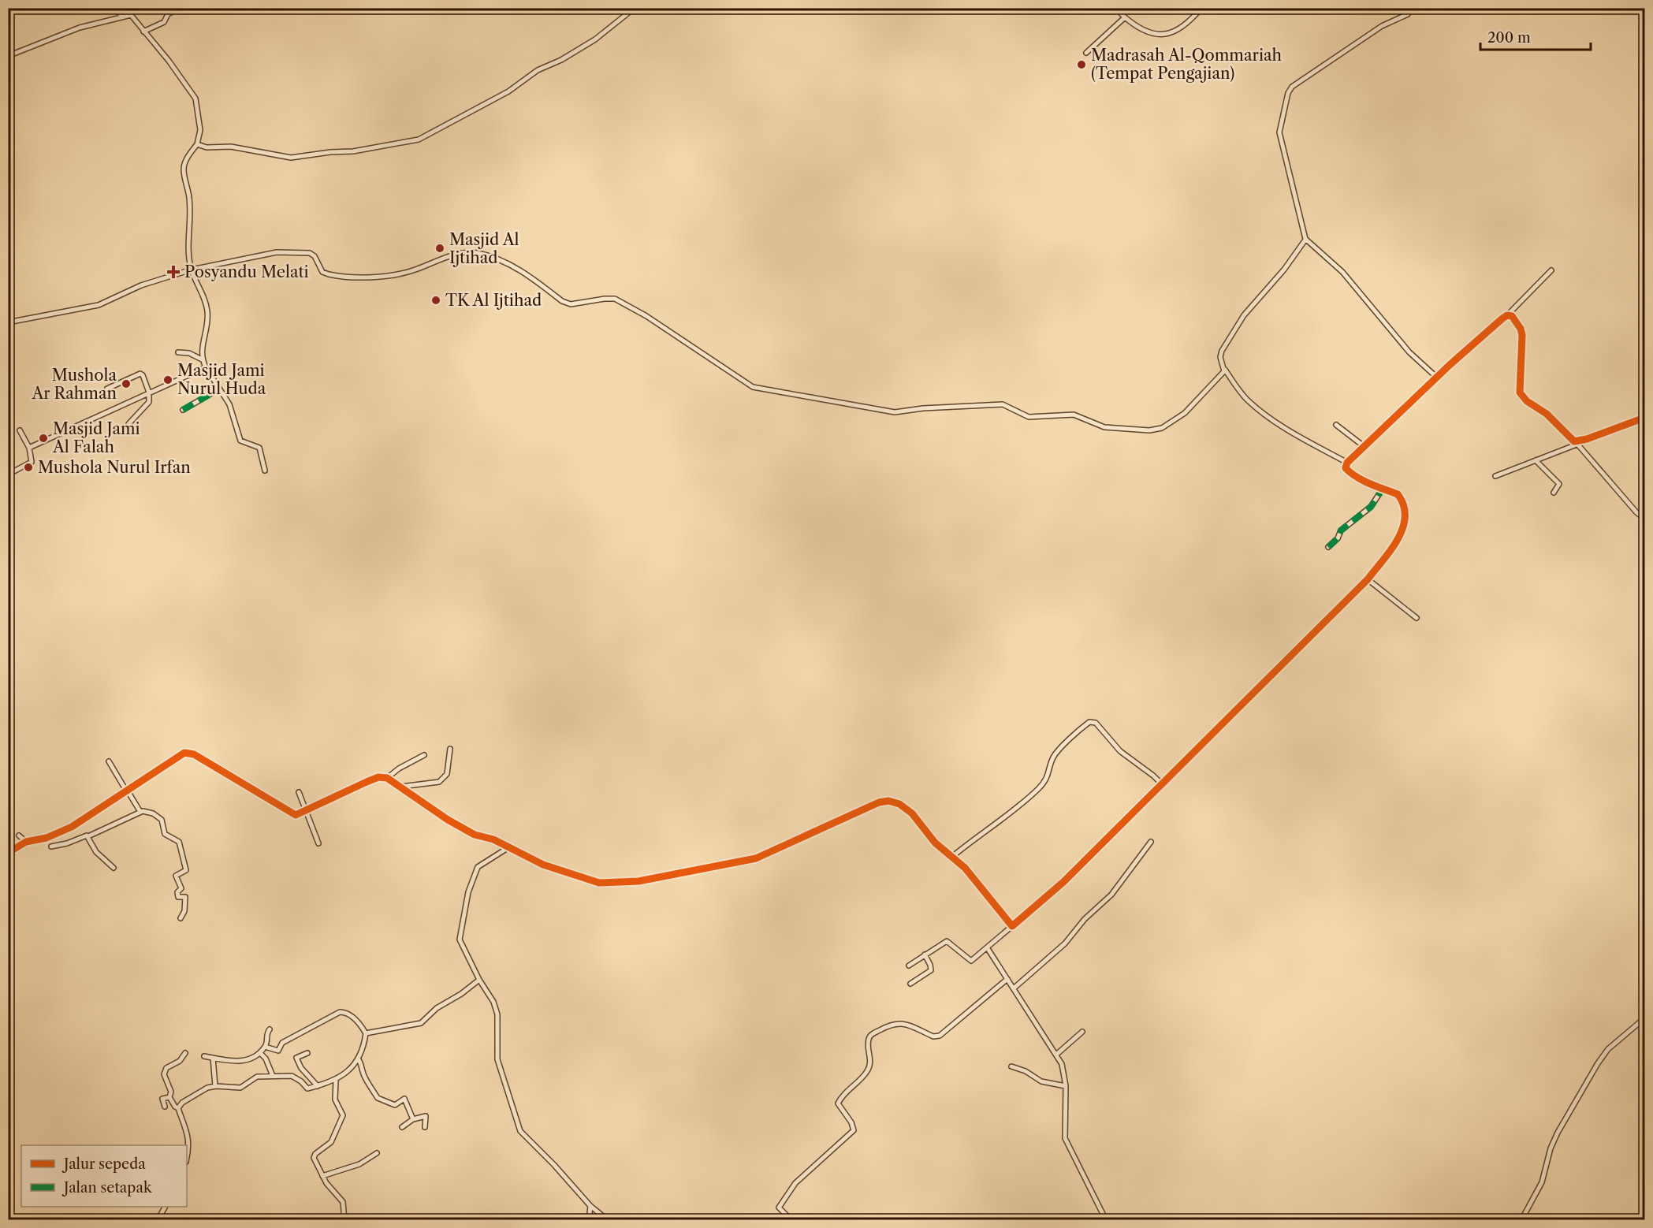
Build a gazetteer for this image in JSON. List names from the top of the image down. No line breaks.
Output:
{"places":{"other":["Madrasah Al-Qommariah (Tempat Pengajian)","Masjid Al Ijtihad","TK Al Ijtihad","Masjid Jami Nurul Huda","Mushola Ar Rahman","Masjid Jami Al Falah","Mushola Nurul Irfan"],"health":["Posyandu Melati"]},"legend":["Jalur sepeda","Jalan setapak"],"scale_bar":"200 m"}
